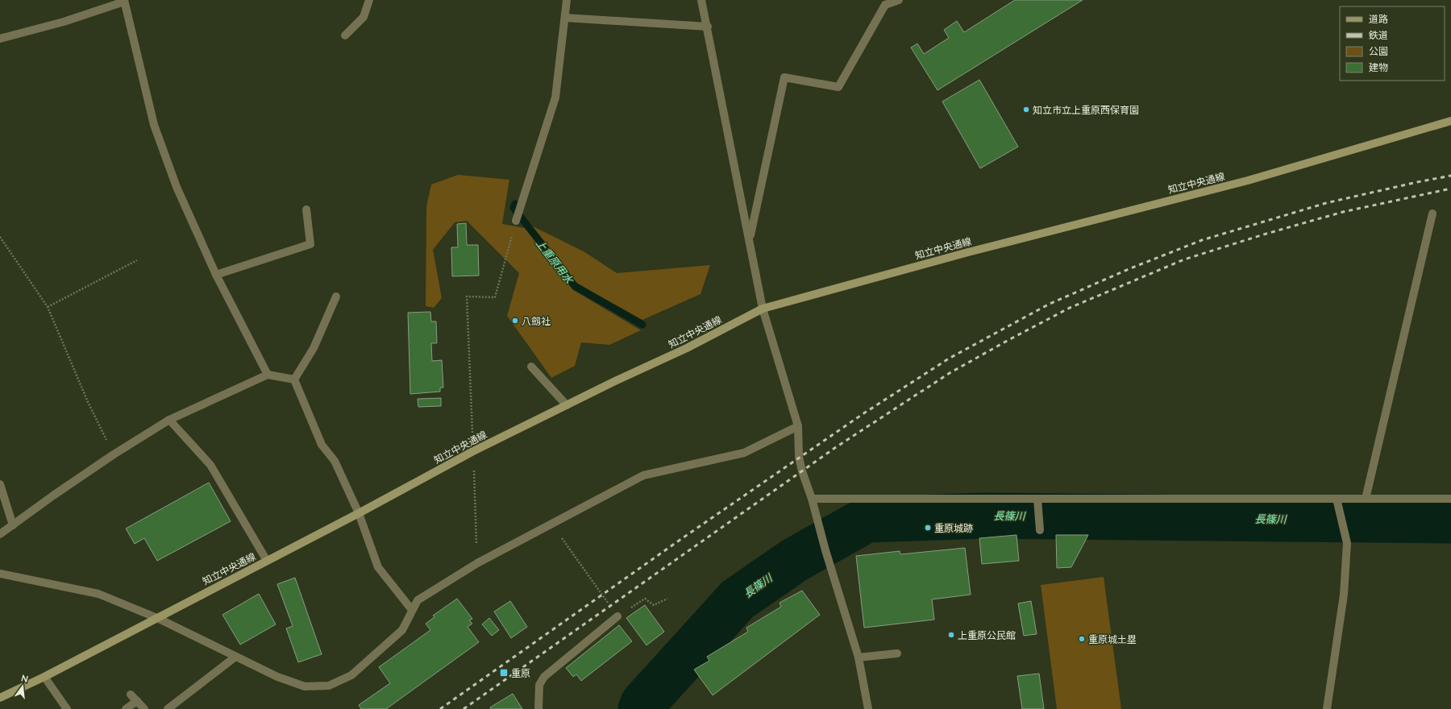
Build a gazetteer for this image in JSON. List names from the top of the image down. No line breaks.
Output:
{"streets":{"street":["知立中央通線"]},"water":["上重原用水","長篠川"],"places":{"other":["知立市立上重原西保育園","八劔社","重原城跡","上重原公民館","重原城土塁"],"transit":["重原"]},"legend":["道路","鉄道","公園","建物"],"north":"top"}
